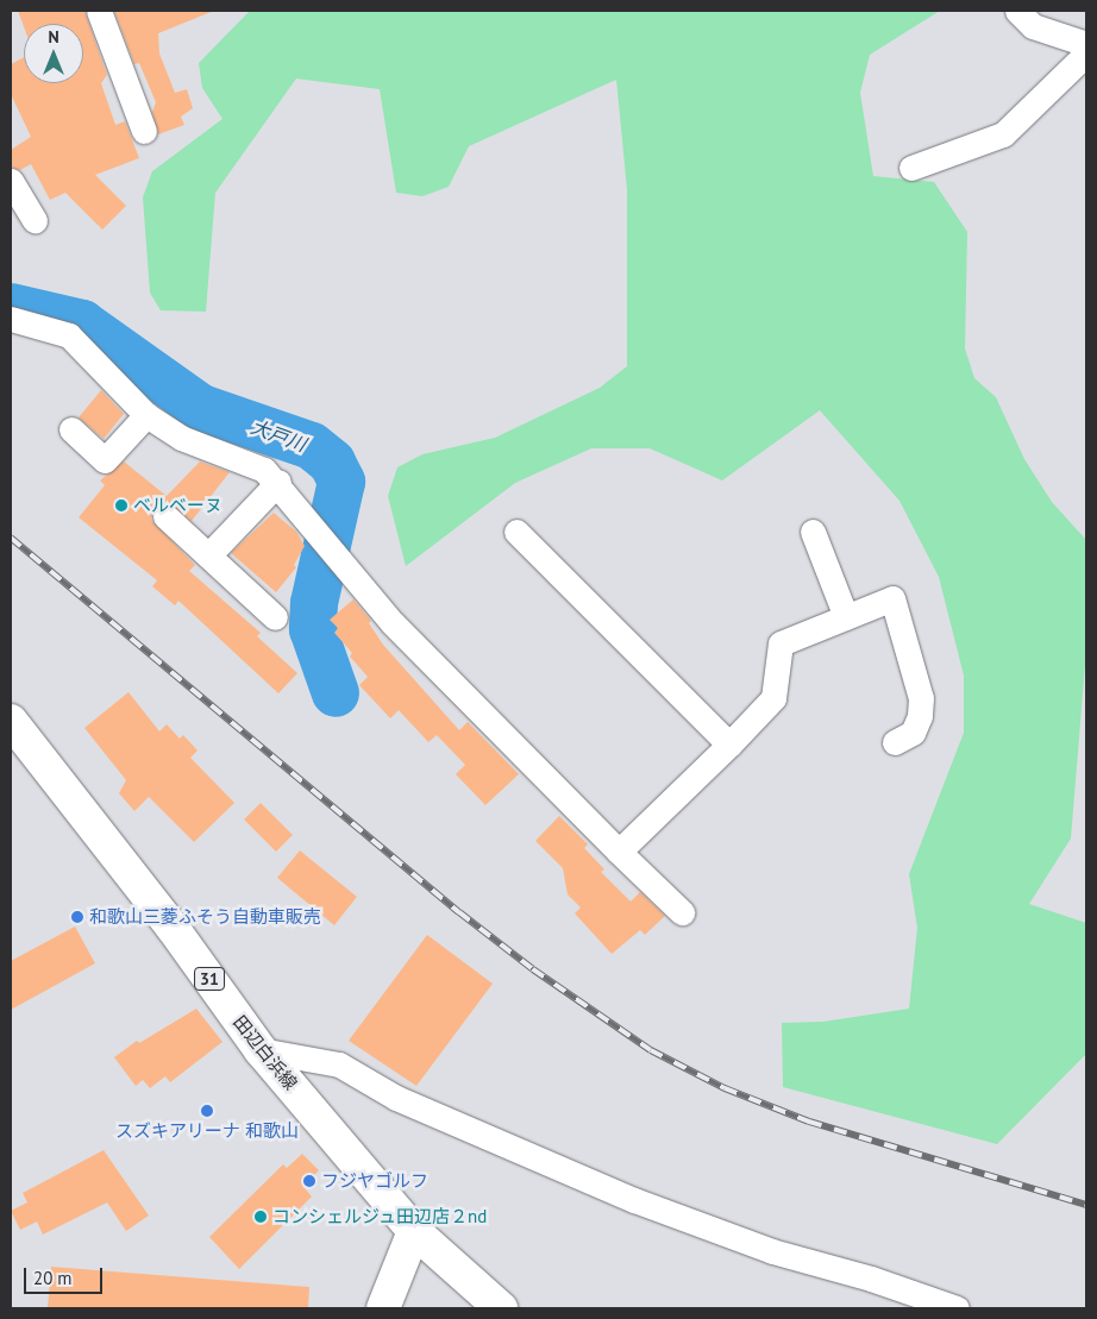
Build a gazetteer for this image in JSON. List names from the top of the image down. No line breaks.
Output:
{"streets":{"main road":["31","田辺白浜線"]},"water":["大戸川"],"places":["ベルベーヌ","和歌山三菱ふそう自動車販売","スズキアリーナ 和歌山","フジヤゴルフ","コンシェルジュ田辺店２nd"],"scale_bar":"20 m","north":"top"}
